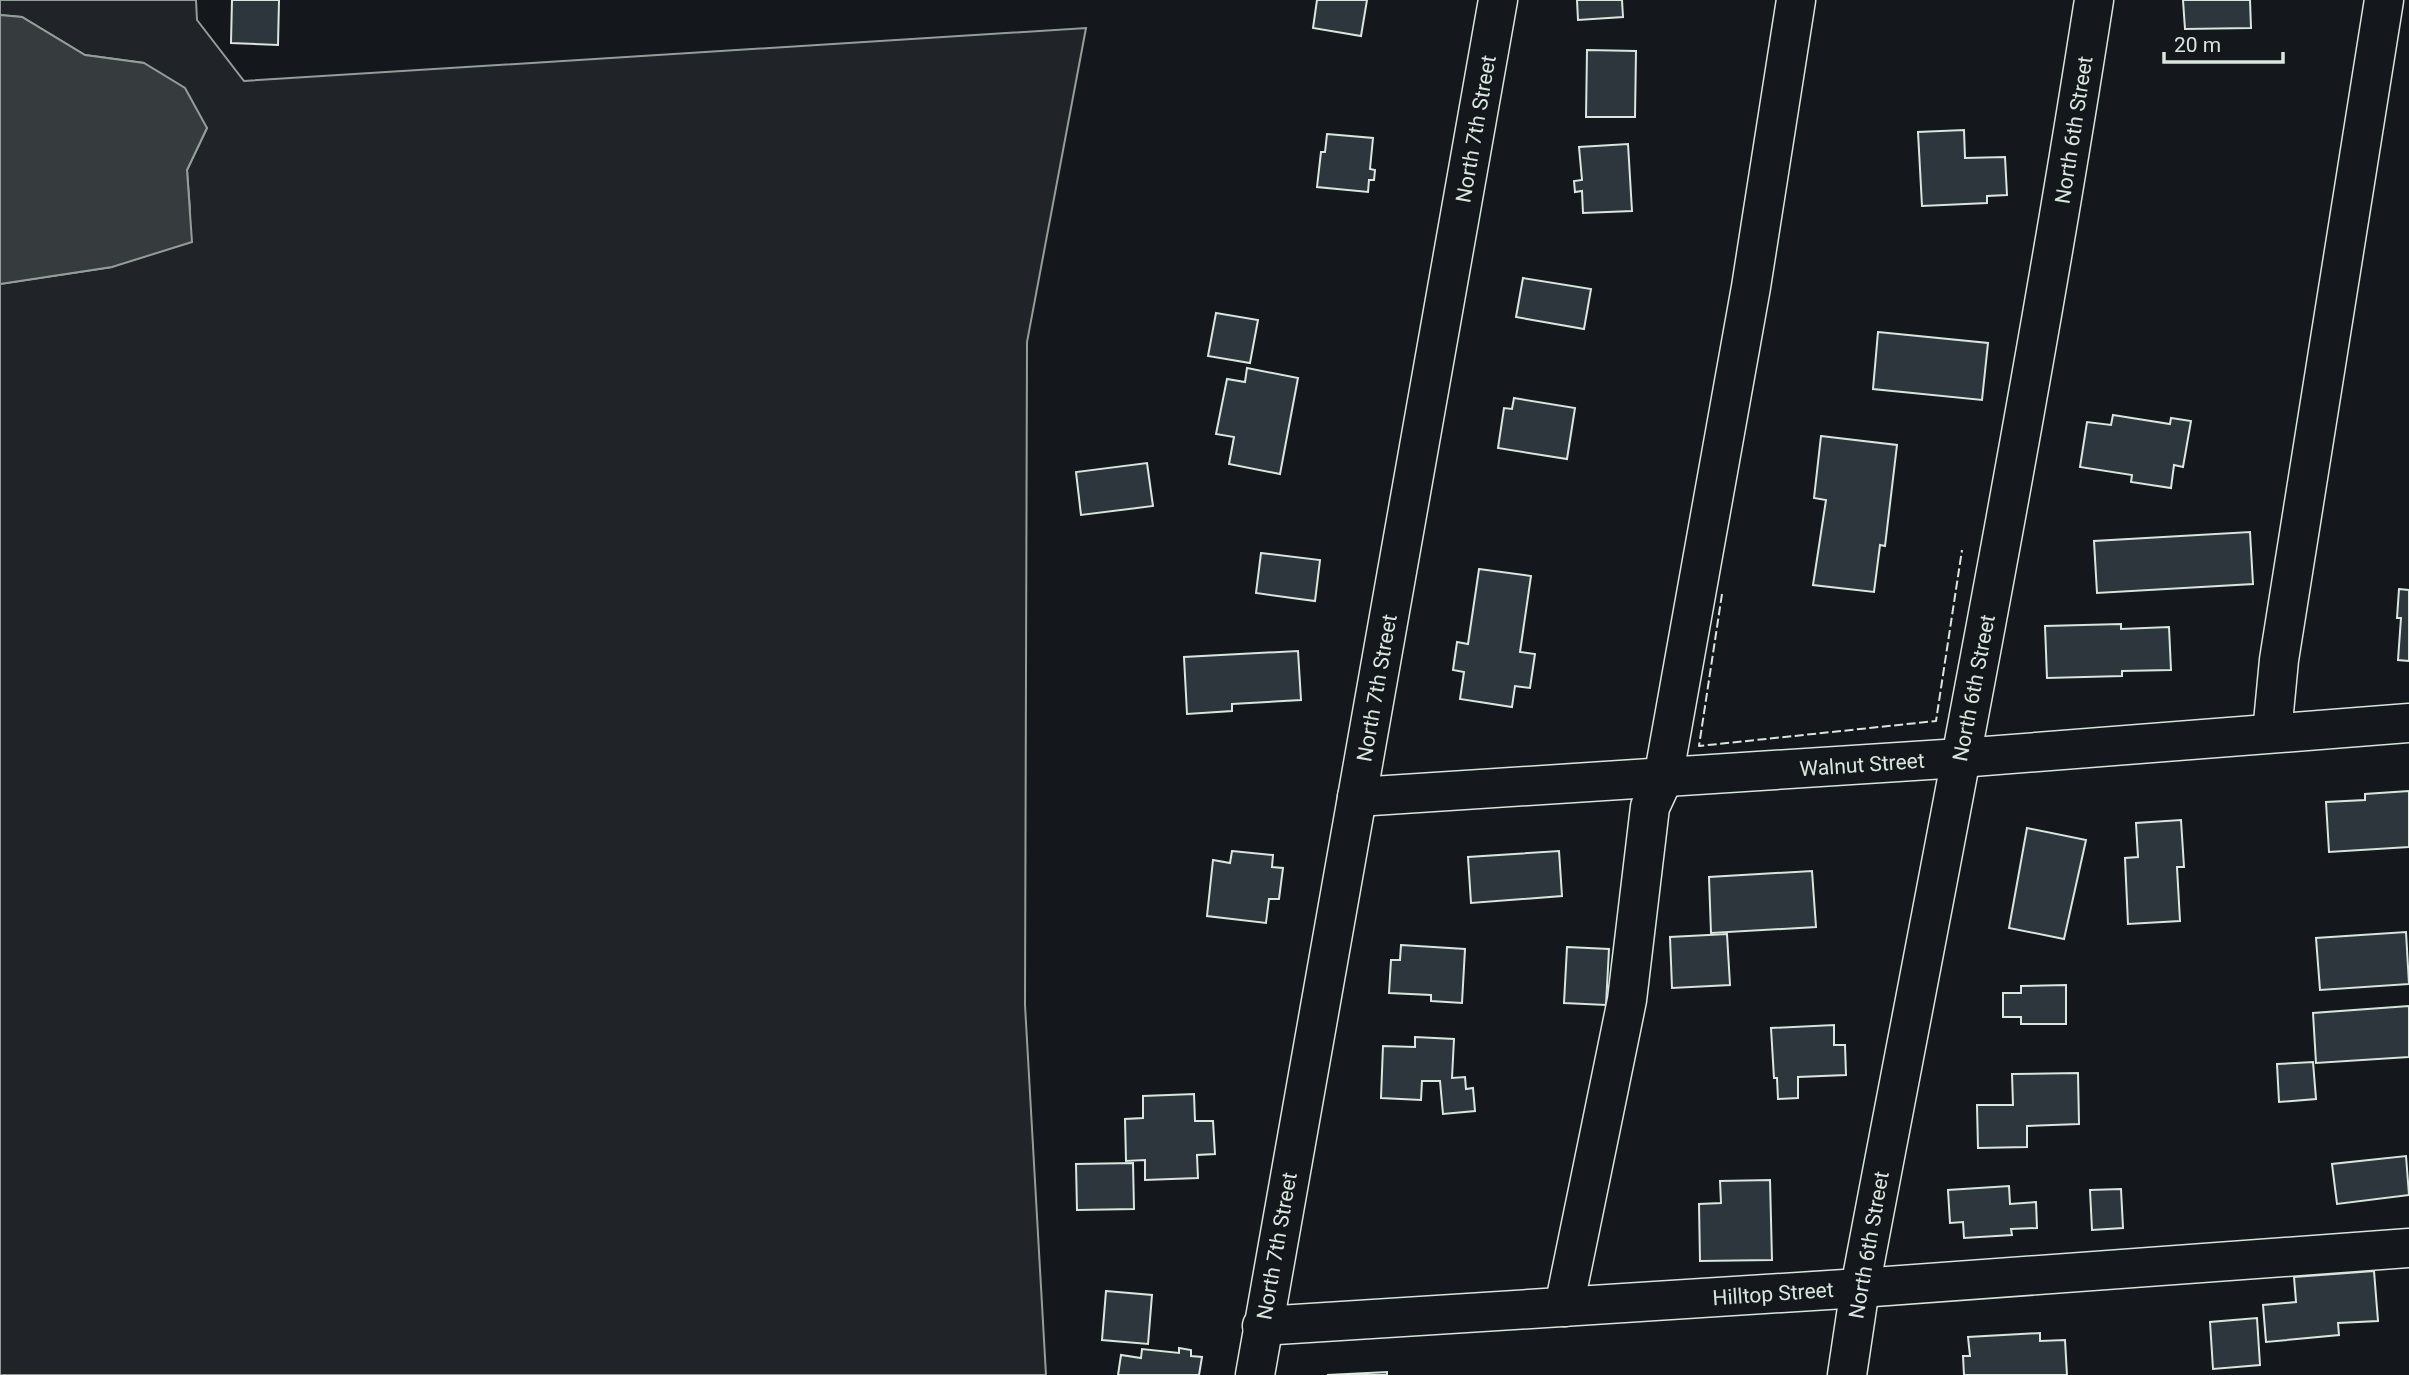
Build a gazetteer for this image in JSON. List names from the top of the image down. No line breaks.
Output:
{"streets":{"street":["North 7th Street","North 6th Street","Walnut Street","Hilltop Street"]},"crossings":[["North 7th Street","Walnut Street"],["North 7th Street","Hilltop Street"],["North 6th Street","Walnut Street"],["North 6th Street","Hilltop Street"]],"scale_bar":"20 m"}
